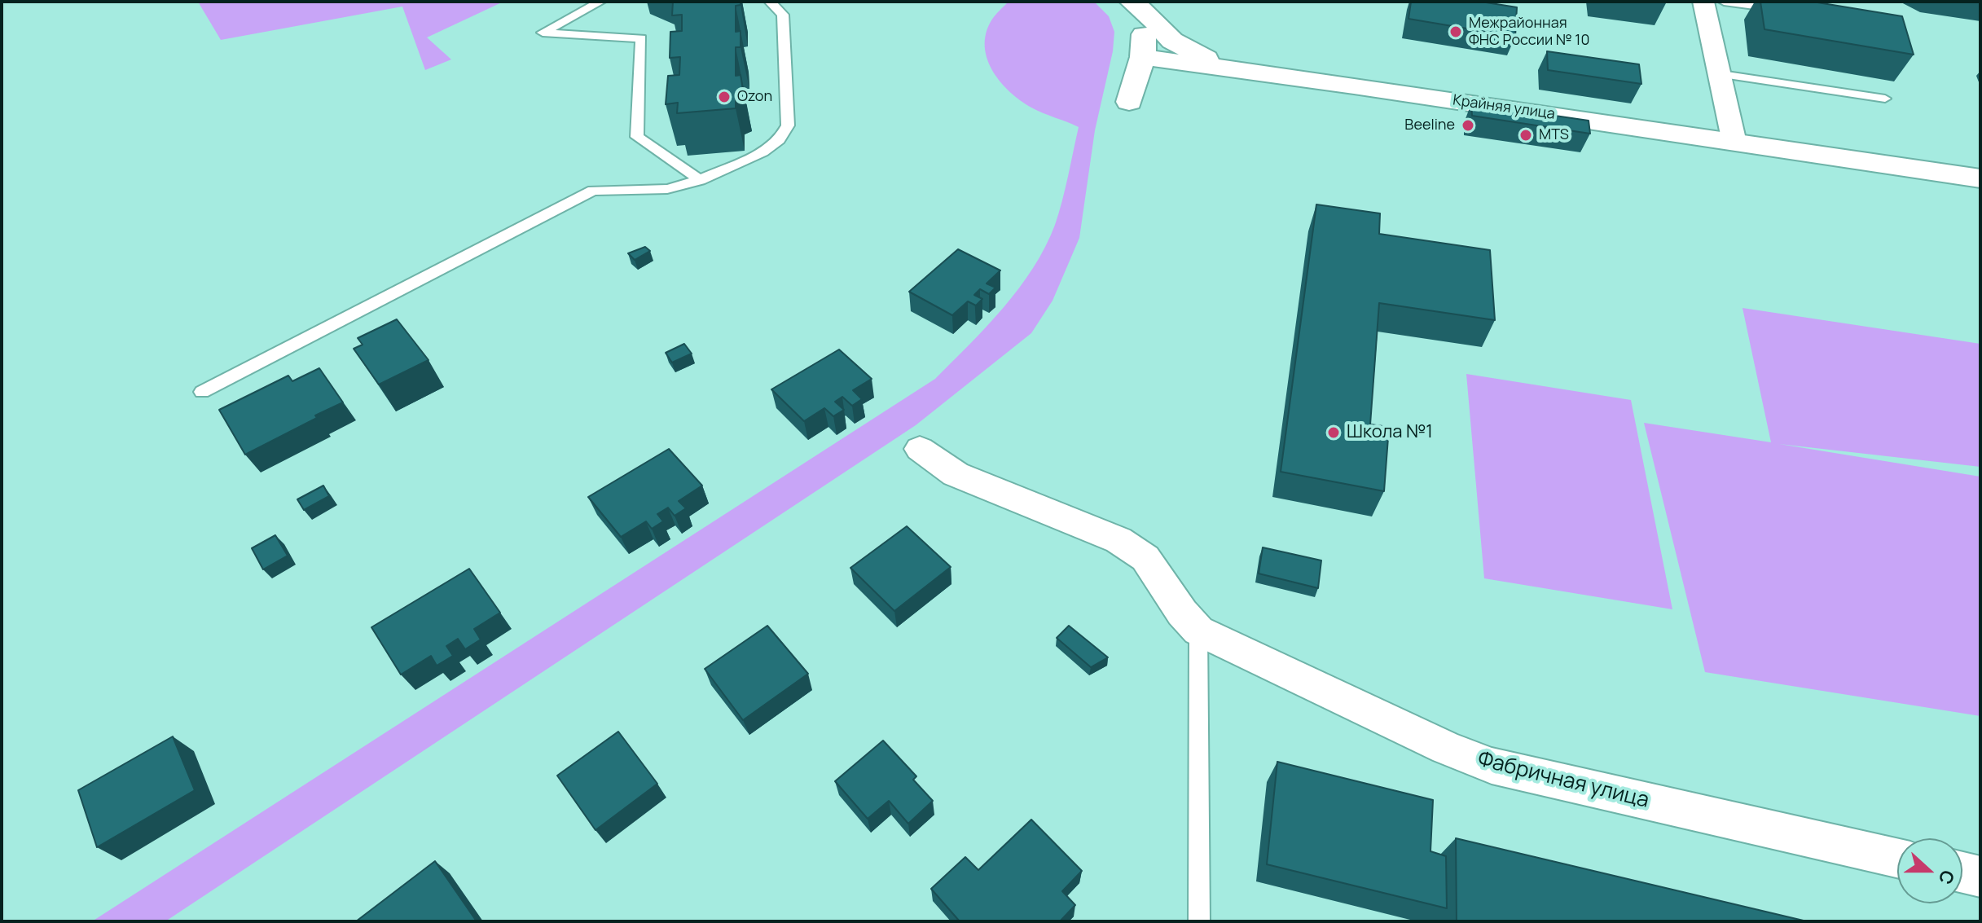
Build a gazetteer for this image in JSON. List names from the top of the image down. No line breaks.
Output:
{"streets":{"main road":["Крайняя улица"],"street":["Фабричная улица"]},"places":["Межрайонная ФНС России № 10","Ozon","Beeline","MTS","Школа №1"],"north":"right"}
